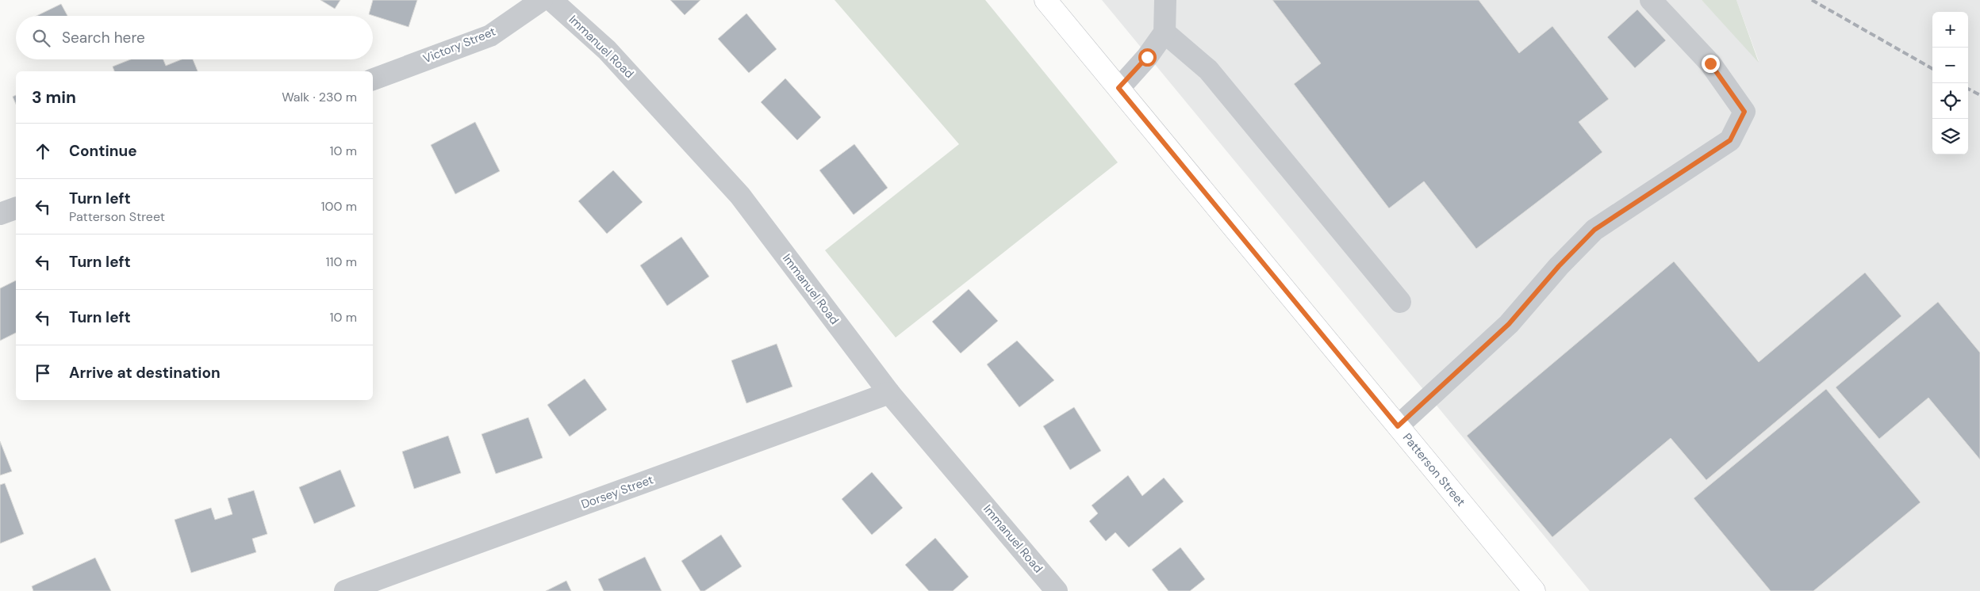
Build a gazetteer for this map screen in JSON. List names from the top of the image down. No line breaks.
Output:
{"streets":{"main road":["Patterson Street"],"street":["Victory Street","Immanuel Road","Dorsey Street"]},"crossings":[["Immanuel Road","Dorsey Street"]],"page":{"map_buttons":["+","−"],"search":"Search here","heading":["3 min","Walk · 230 m"],"list":[["Continue","10 m"],["Turn left","Patterson Street","100 m"],["Turn left","110 m"],["Turn left","10 m"],"Arrive at destination"]}}
